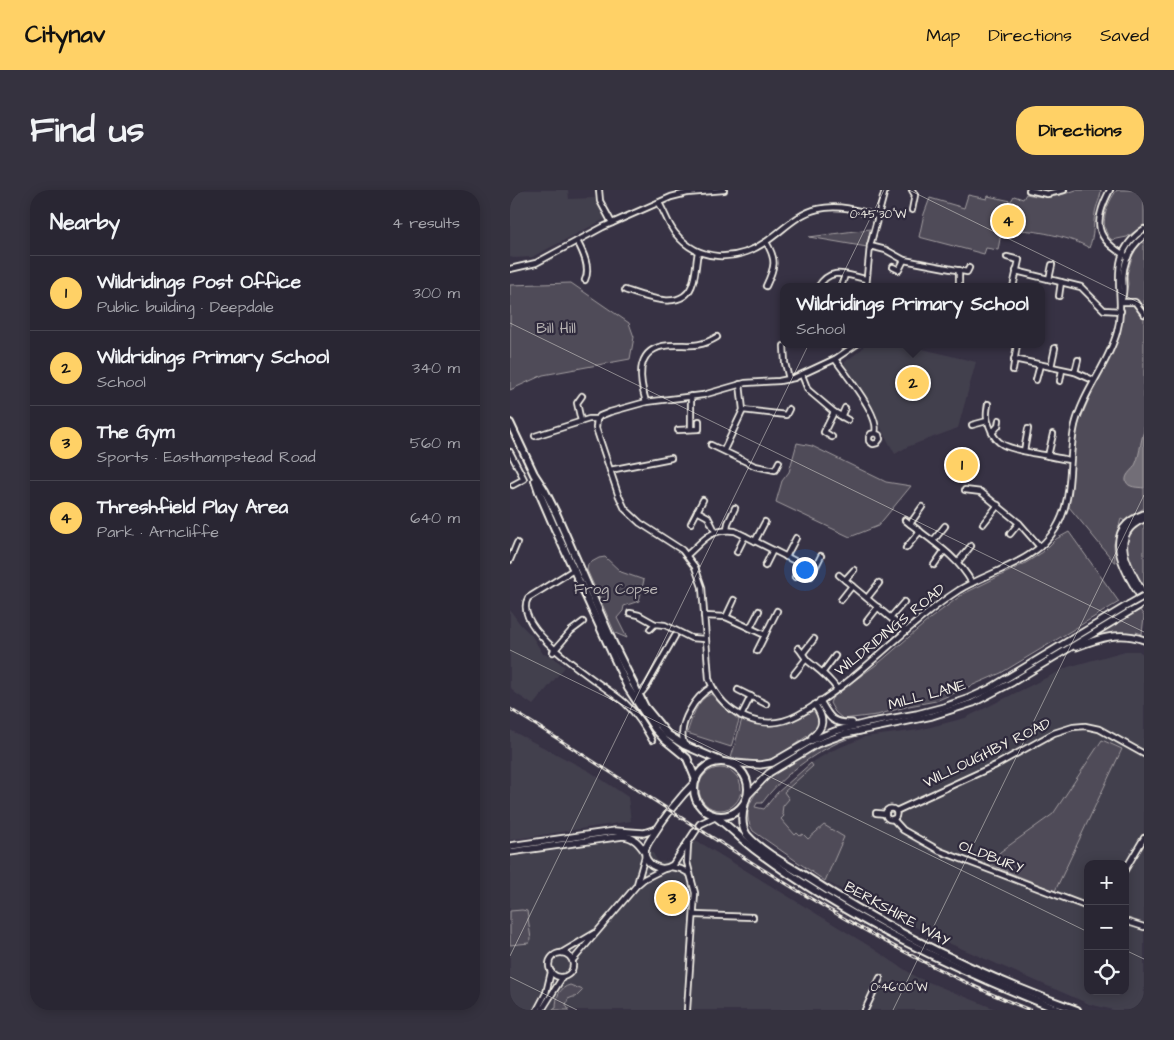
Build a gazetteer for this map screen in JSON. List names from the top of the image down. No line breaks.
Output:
{"streets":{"highway":["BERKSHIRE WAY"],"main road":["MILL LANE"],"street":["WILDRIDINGS ROAD","WILLOUGHBY ROAD","OLDBURY"]},"crossings":[["MILL LANE","BERKSHIRE WAY"],["WILLOUGHBY ROAD","OLDBURY"]],"parks":["Bill Hill","Frog Copse"],"page":{"header":"Citynav","nav":["Map","Directions","Saved"],"title":"Find us","buttons":"Directions","heading":["Nearby","4 results"],"pins":["4","2","1","3"],"list":[{"mark":"1","name":"Wildridings Post Office","note":"Public building · Deepdale","value":"300 m"},{"mark":"2","name":"Wildridings Primary School","note":"School","value":"340 m"},{"mark":"3","name":"The Gym","note":"Sports · Easthampstead Road","value":"560 m"},{"mark":"4","name":"Threshfield Play Area","note":"Park · Arncliffe","value":"640 m"}],"popup":["Wildridings Primary School","School"],"map_buttons":["+","−"]},"coordinates":["0°45'30\"W","0°46'00\"W"]}
